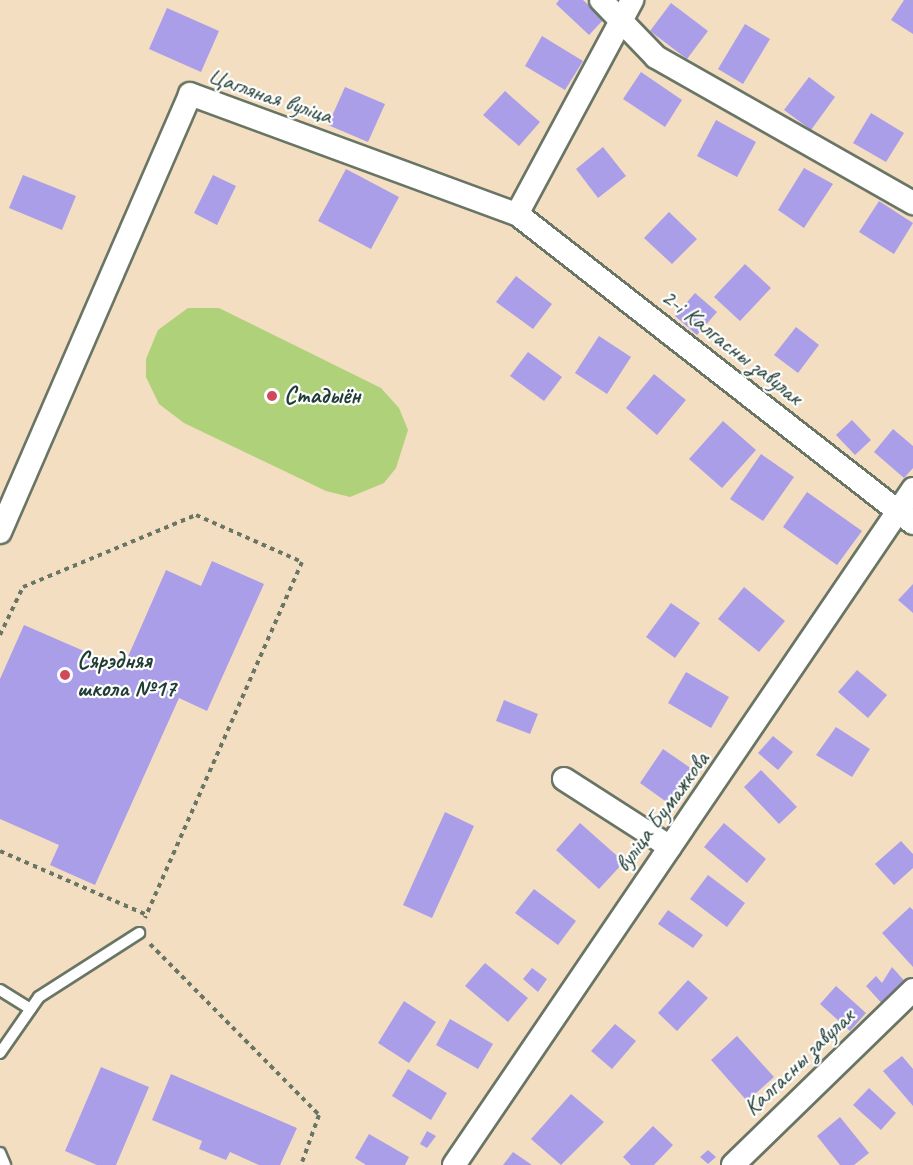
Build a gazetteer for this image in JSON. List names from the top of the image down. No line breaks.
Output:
{"streets":{"street":["Цагляная вуліца","2-і Калгасны завулак","вуліца Бумажкова","Калгасны завулак"]},"crossings":[["Цагляная вуліца","2-і Калгасны завулак"],["2-і Калгасны завулак","вуліца Бумажкова"]],"places":["Стадыён","Сярэдняя школа №17"]}
